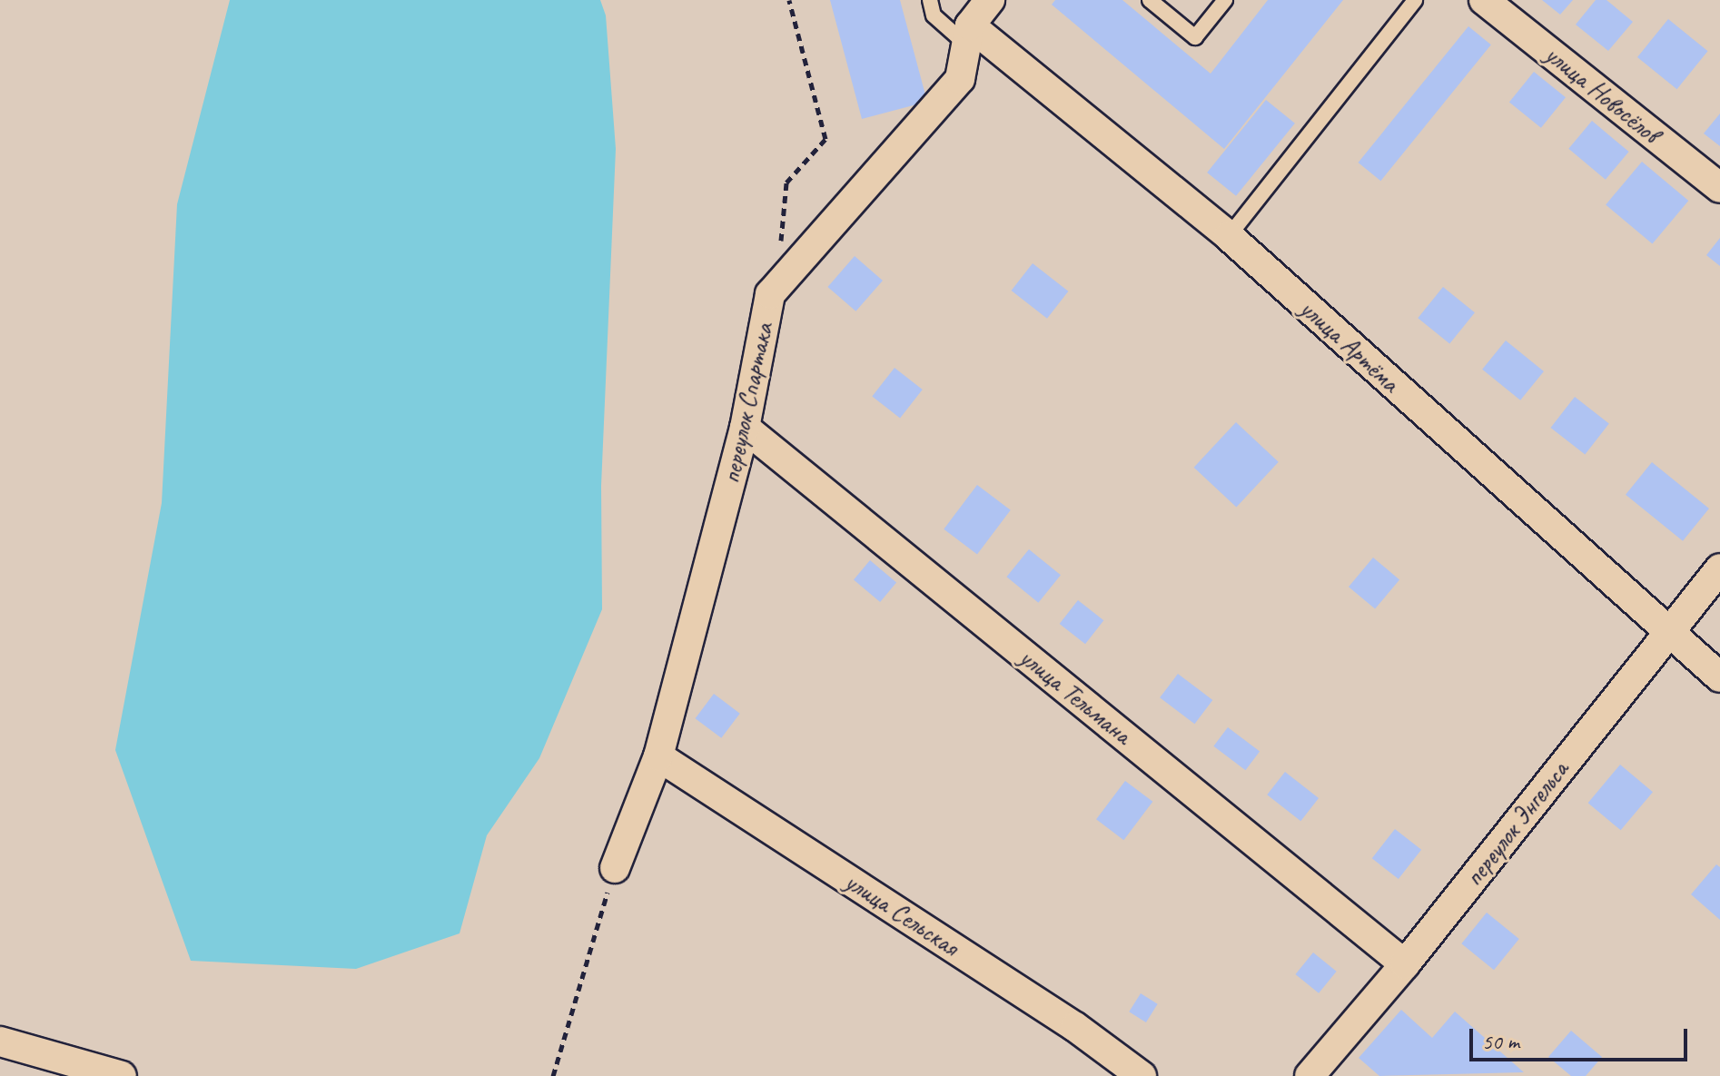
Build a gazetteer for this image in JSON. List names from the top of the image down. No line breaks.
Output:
{"streets":{"street":["улица Новосёлов","улица Артёма","переулок Спартака","улица Тельмана","переулок Энгельса","улица Сельская"]},"crossings":[["улица Артёма","переулок Спартака"],["улица Артёма","переулок Энгельса"],["переулок Спартака","улица Тельмана"],["переулок Спартака","улица Сельская"],["улица Тельмана","переулок Энгельса"]],"scale_bar":"50 m"}
